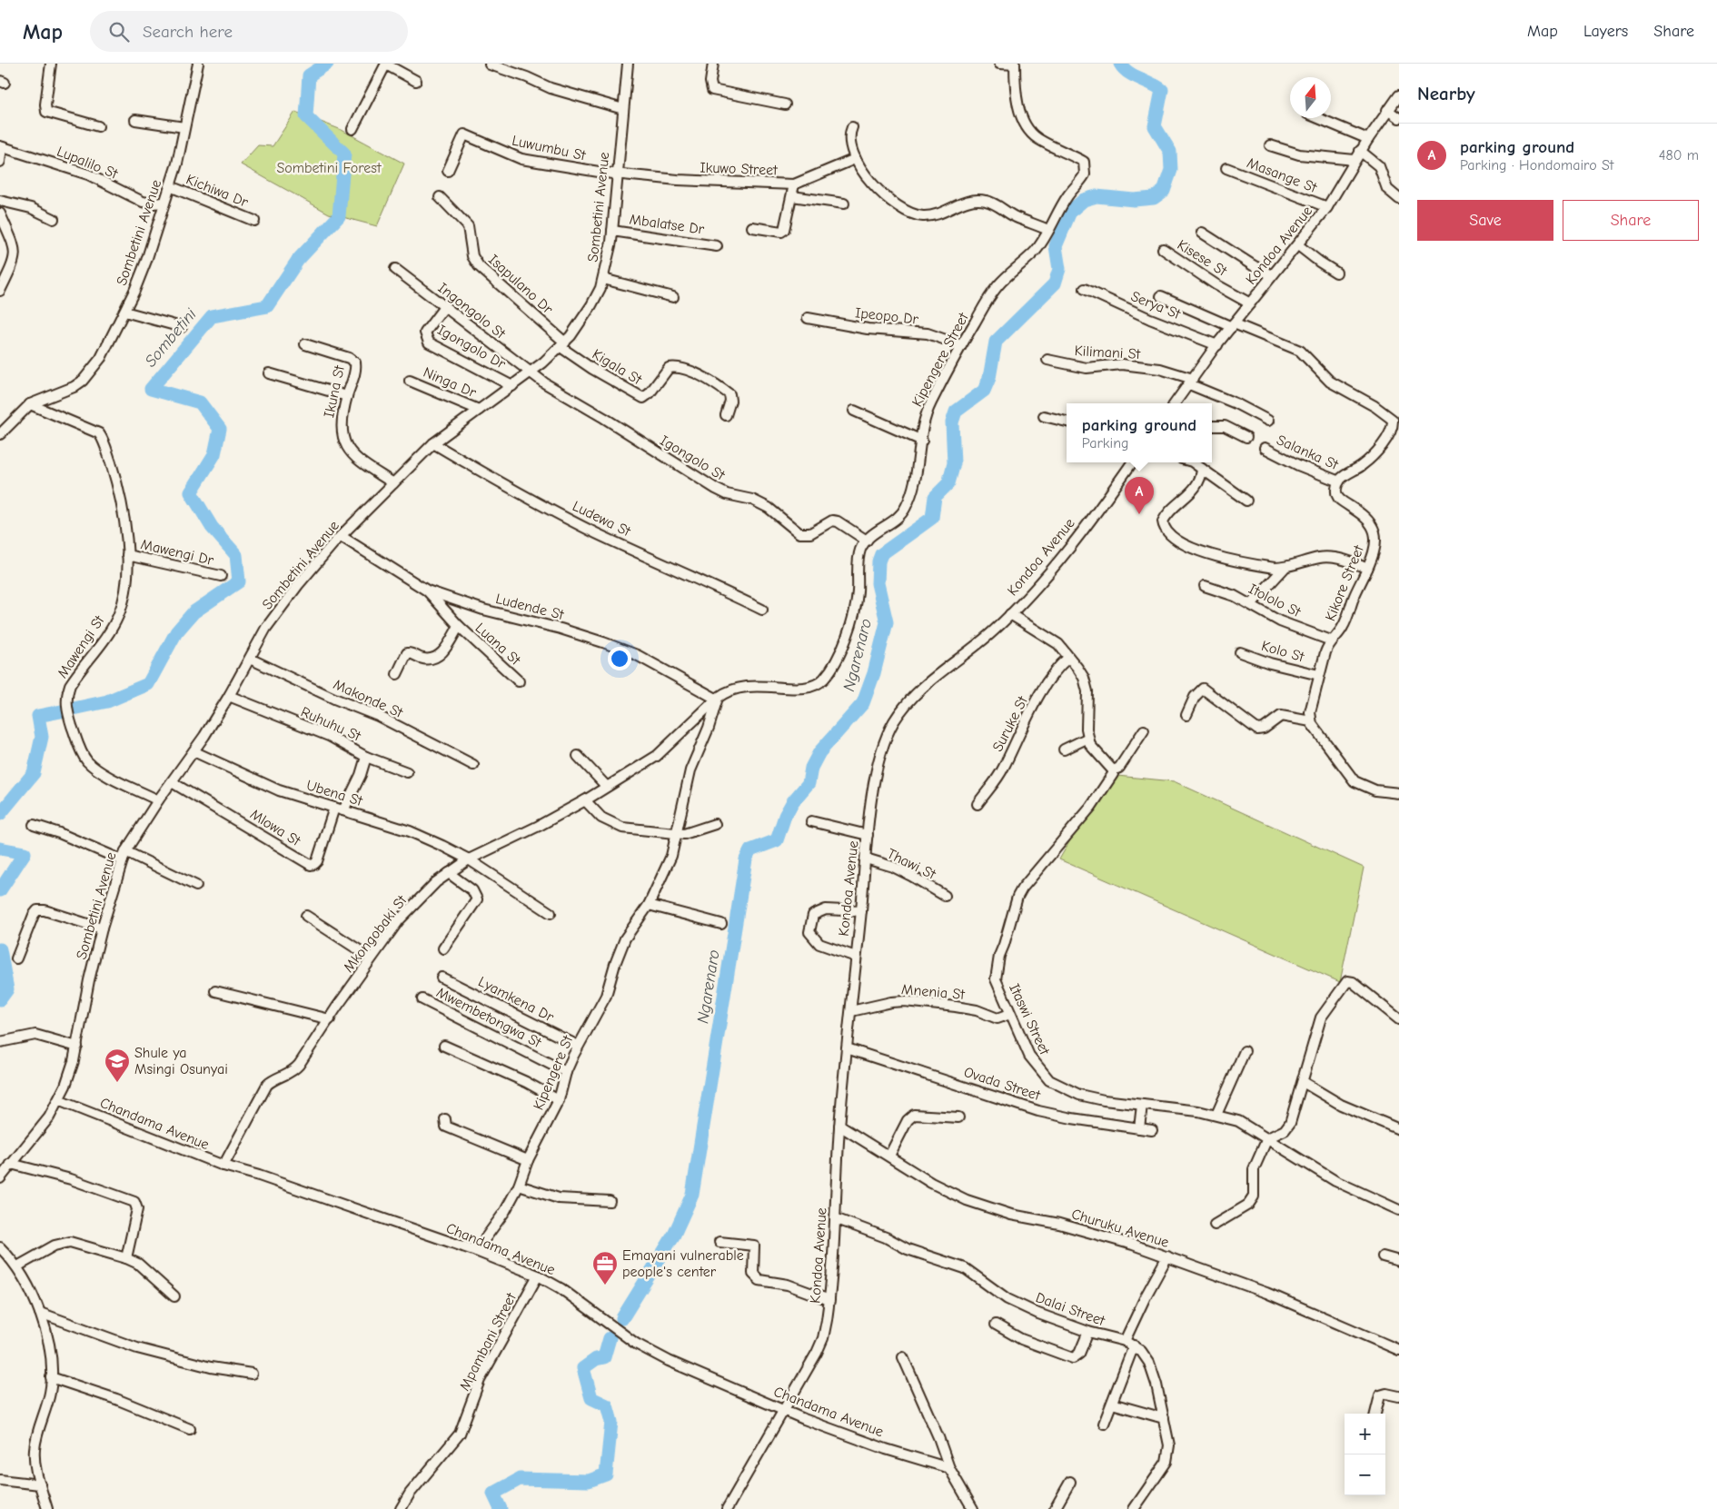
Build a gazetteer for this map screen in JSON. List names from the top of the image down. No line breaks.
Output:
{"streets":{"street":["Luwumbu St","Lupalilo St","Ikuwo Street","Masange St","Kichiwa Dr","Sombetini Avenue","Mbalatse Dr","Kondoa Avenue","Kisese St","Isapulano Dr","Serya St","Ingongolo St","Ipeopo Dr","Igongolo Dr","Kilimani St","Kipengere Street","Kigala St","Ninga Dr","Ikuna St","Salanka St","Igongolo St","Ludewa St","Mawengi Dr","Kikore Street","Itololo St","Ludende St","Luana St","Mawengi St","Kolo St","Makonde St","Ruhuhu St","Suruke St","Ubena St","Mlowa St","Thawi St","Mkongobaki St","Mnenia St","Lyamkena Dr","Mwembetongwa St","Itaswi Street","Kipengere St","Ovada Street","Chandama Avenue","Churuku Avenue","Dalai Street","Mpambani Street"]},"crossings":[["Luwumbu St","Ikuwo Street"],["Luwumbu St","Sombetini Avenue"],["Lupalilo St","Sombetini Avenue"],["Ikuwo Street","Sombetini Avenue"],["Masange St","Kondoa Avenue"],["Kichiwa Dr","Sombetini Avenue"],["Sombetini Avenue","Mbalatse Dr"],["Sombetini Avenue","Isapulano Dr"],["Sombetini Avenue","Ingongolo St"],["Sombetini Avenue","Igongolo Dr"],["Sombetini Avenue","Kigala St"],["Sombetini Avenue","Ninga Dr"],["Sombetini Avenue","Ikuna St"],["Sombetini Avenue","Igongolo St"],["Sombetini Avenue","Ludewa St"],["Sombetini Avenue","Ludende St"],["Sombetini Avenue","Mawengi St"],["Sombetini Avenue","Makonde St"],["Sombetini Avenue","Ruhuhu St"],["Sombetini Avenue","Ubena St"],["Sombetini Avenue","Mlowa St"],["Sombetini Avenue","Chandama Avenue"],["Kondoa Avenue","Kisese St"],["Kondoa Avenue","Serya St"],["Kondoa Avenue","Kilimani St"],["Kondoa Avenue","Thawi St"],["Kondoa Avenue","Mnenia St"],["Kondoa Avenue","Ovada Street"],["Kondoa Avenue","Chandama Avenue"],["Kondoa Avenue","Churuku Avenue"],["Kondoa Avenue","Dalai Street"],["Isapulano Dr","Kigala St"],["Ingongolo St","Igongolo Dr"],["Ingongolo St","Igongolo St"],["Ipeopo Dr","Kipengere Street"],["Kipengere Street","Igongolo St"],["Salanka St","Kikore Street"],["Mawengi Dr","Mawengi St"],["Kikore Street","Itololo St"],["Kikore Street","Kolo St"],["Ludende St","Luana St"],["Ludende St","Mkongobaki St"],["Ruhuhu St","Ubena St"],["Ubena St","Mlowa St"],["Ubena St","Mkongobaki St"],["Mkongobaki St","Chandama Avenue"],["Mnenia St","Itaswi Street"],["Lyamkena Dr","Kipengere St"],["Mwembetongwa St","Kipengere St"],["Kipengere St","Chandama Avenue"],["Chandama Avenue","Mpambani Street"]],"water":["Sombetini","Ngarenaro"],"parks":["Sombetini Forest"],"places":{"school or university":["Shule ya Msingi Osunyai"],"office":["Emayani vulnerable people's center"]},"north":"top","page":{"header":"Map","search":"Search here","nav":["Map","Layers","Share"],"heading":"Nearby","list":[{"mark":"A","name":"parking ground","note":"Parking · Hondomairo St","value":"480 m"}],"buttons":["Save","Share"],"popup":["parking ground","Parking"],"pins":"A","map_buttons":["+","−"]}}
